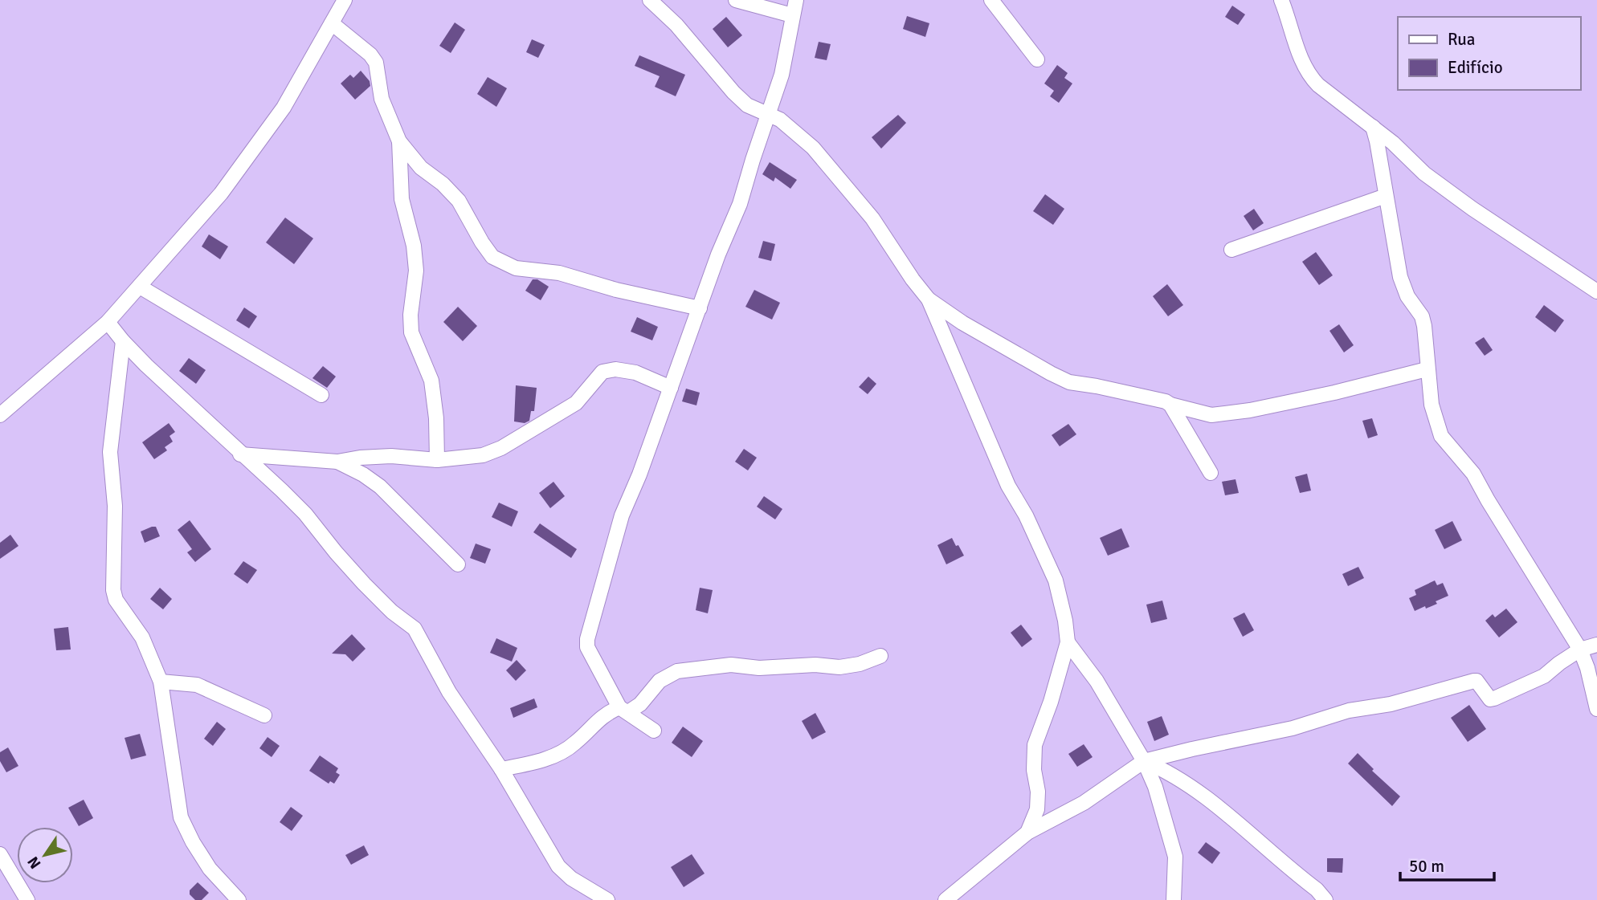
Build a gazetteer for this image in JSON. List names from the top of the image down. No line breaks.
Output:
{"legend":["Rua","Edifício"],"scale_bar":"50 m","north":"bottom left"}
